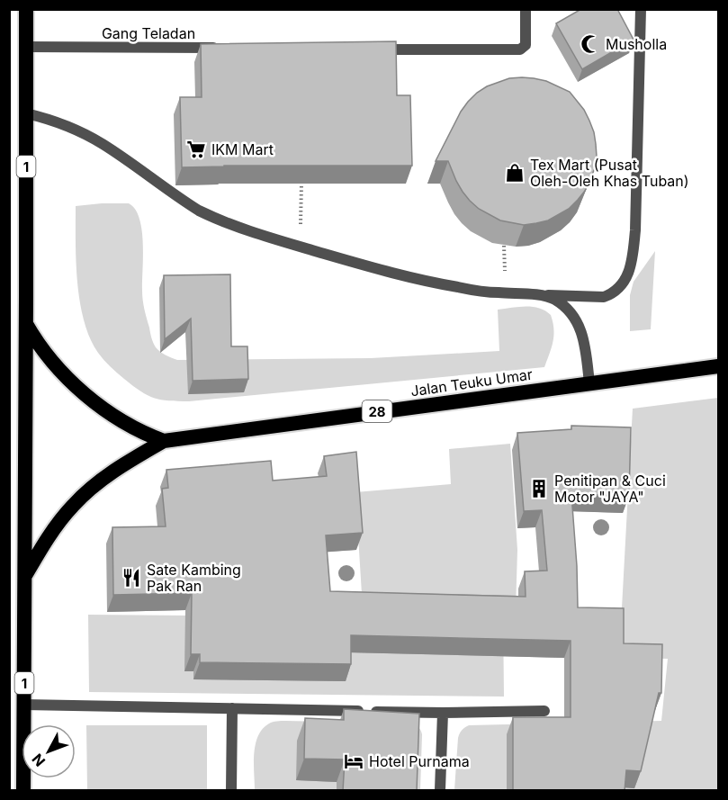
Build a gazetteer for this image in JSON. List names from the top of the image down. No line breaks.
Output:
{"streets":{"highway":["1","Jalan Teuku Umar","28"],"lane":["Gang Teladan"]},"crossings":[["Gang Teladan","1"],["1","Jalan Teuku Umar"]],"places":{"mosque":["Musholla"],"supermarket":["IKM Mart"],"shop":["Tex Mart (Pusat Oleh-Oleh Khas Tuban)"],"building":["Penitipan & Cuci Motor \"JAYA\""],"restaurant":["Sate Kambing Pak Ran"],"hotel":["Hotel Purnama"]},"north":"bottom left"}
